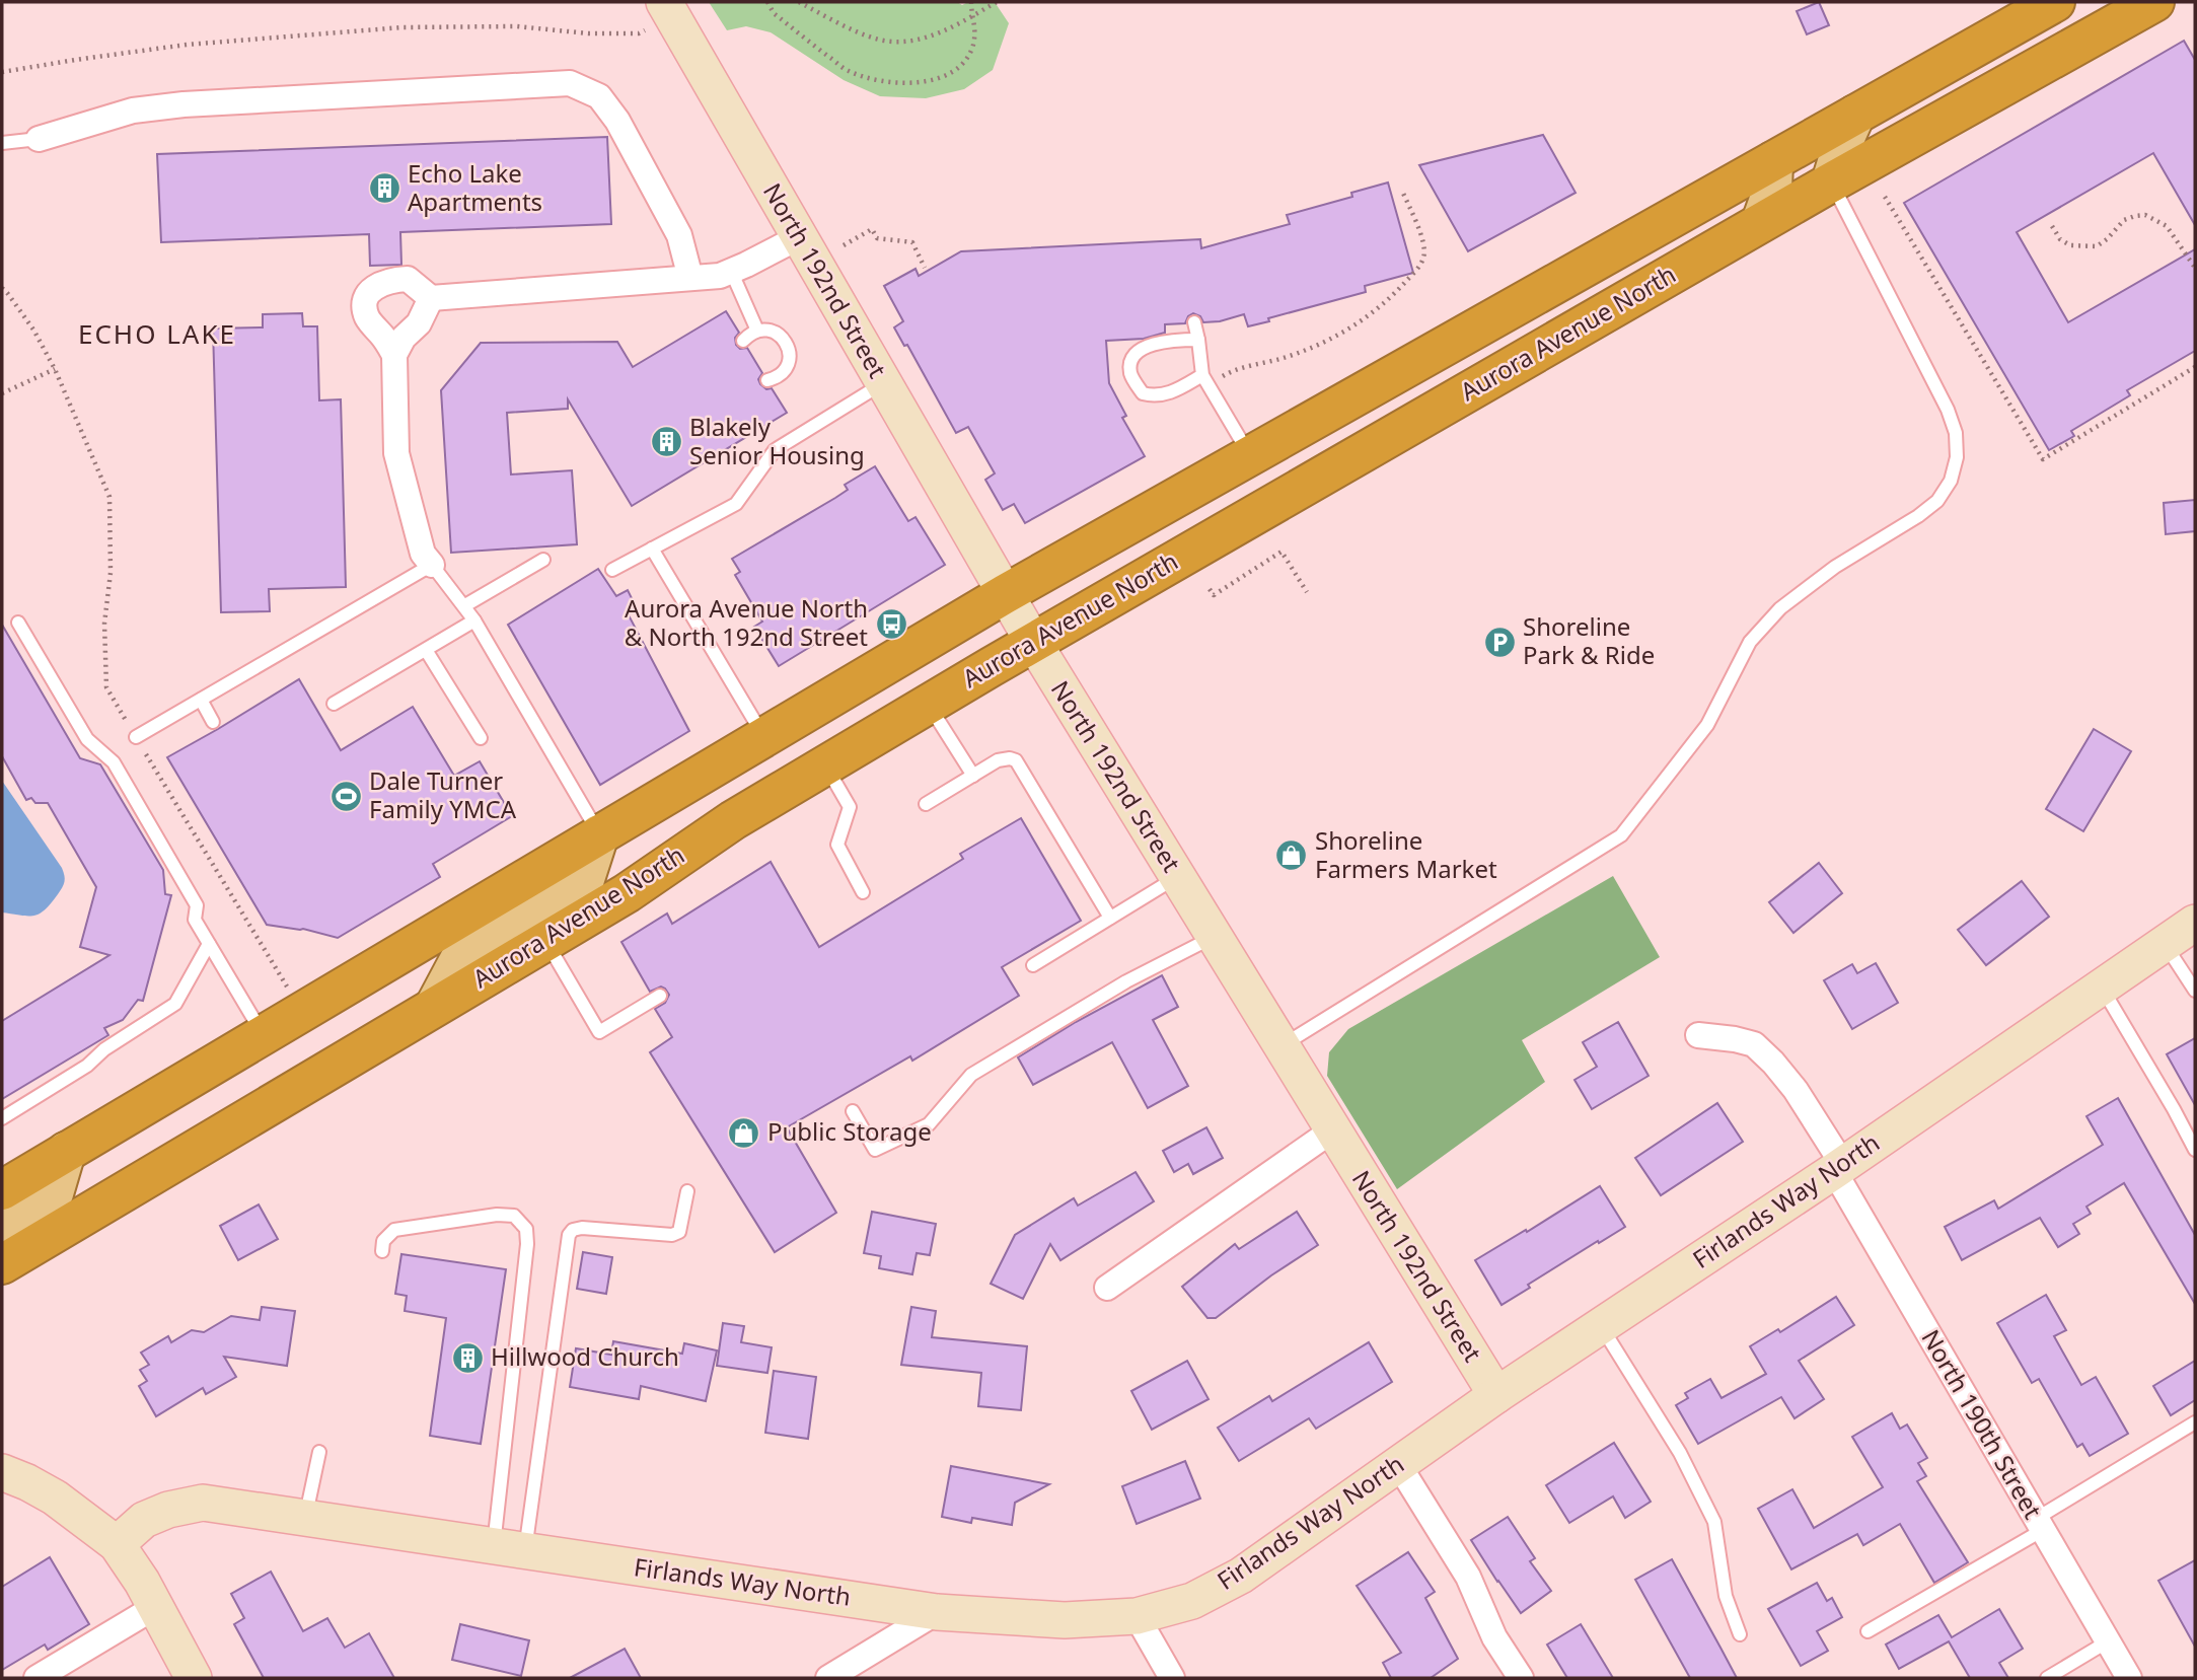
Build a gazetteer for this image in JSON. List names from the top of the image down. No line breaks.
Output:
{"streets":{"highway":["Aurora Avenue North"],"street":["North 192nd Street","Firlands Way North","North 190th Street"]},"crossings":[["North 192nd Street","Aurora Avenue North"],["North 192nd Street","Firlands Way North"],["Firlands Way North","North 190th Street"]],"districts":["ECHO LAKE"],"places":{"building":["Echo Lake Apartments","Blakely Senior Housing","Hillwood Church"],"bus stop":["Aurora Avenue North & North 192nd Street"],"parking":["Shoreline Park & Ride"],"sports":["Dale Turner Family YMCA"],"shop":["Shoreline Farmers Market","Public Storage"]}}
